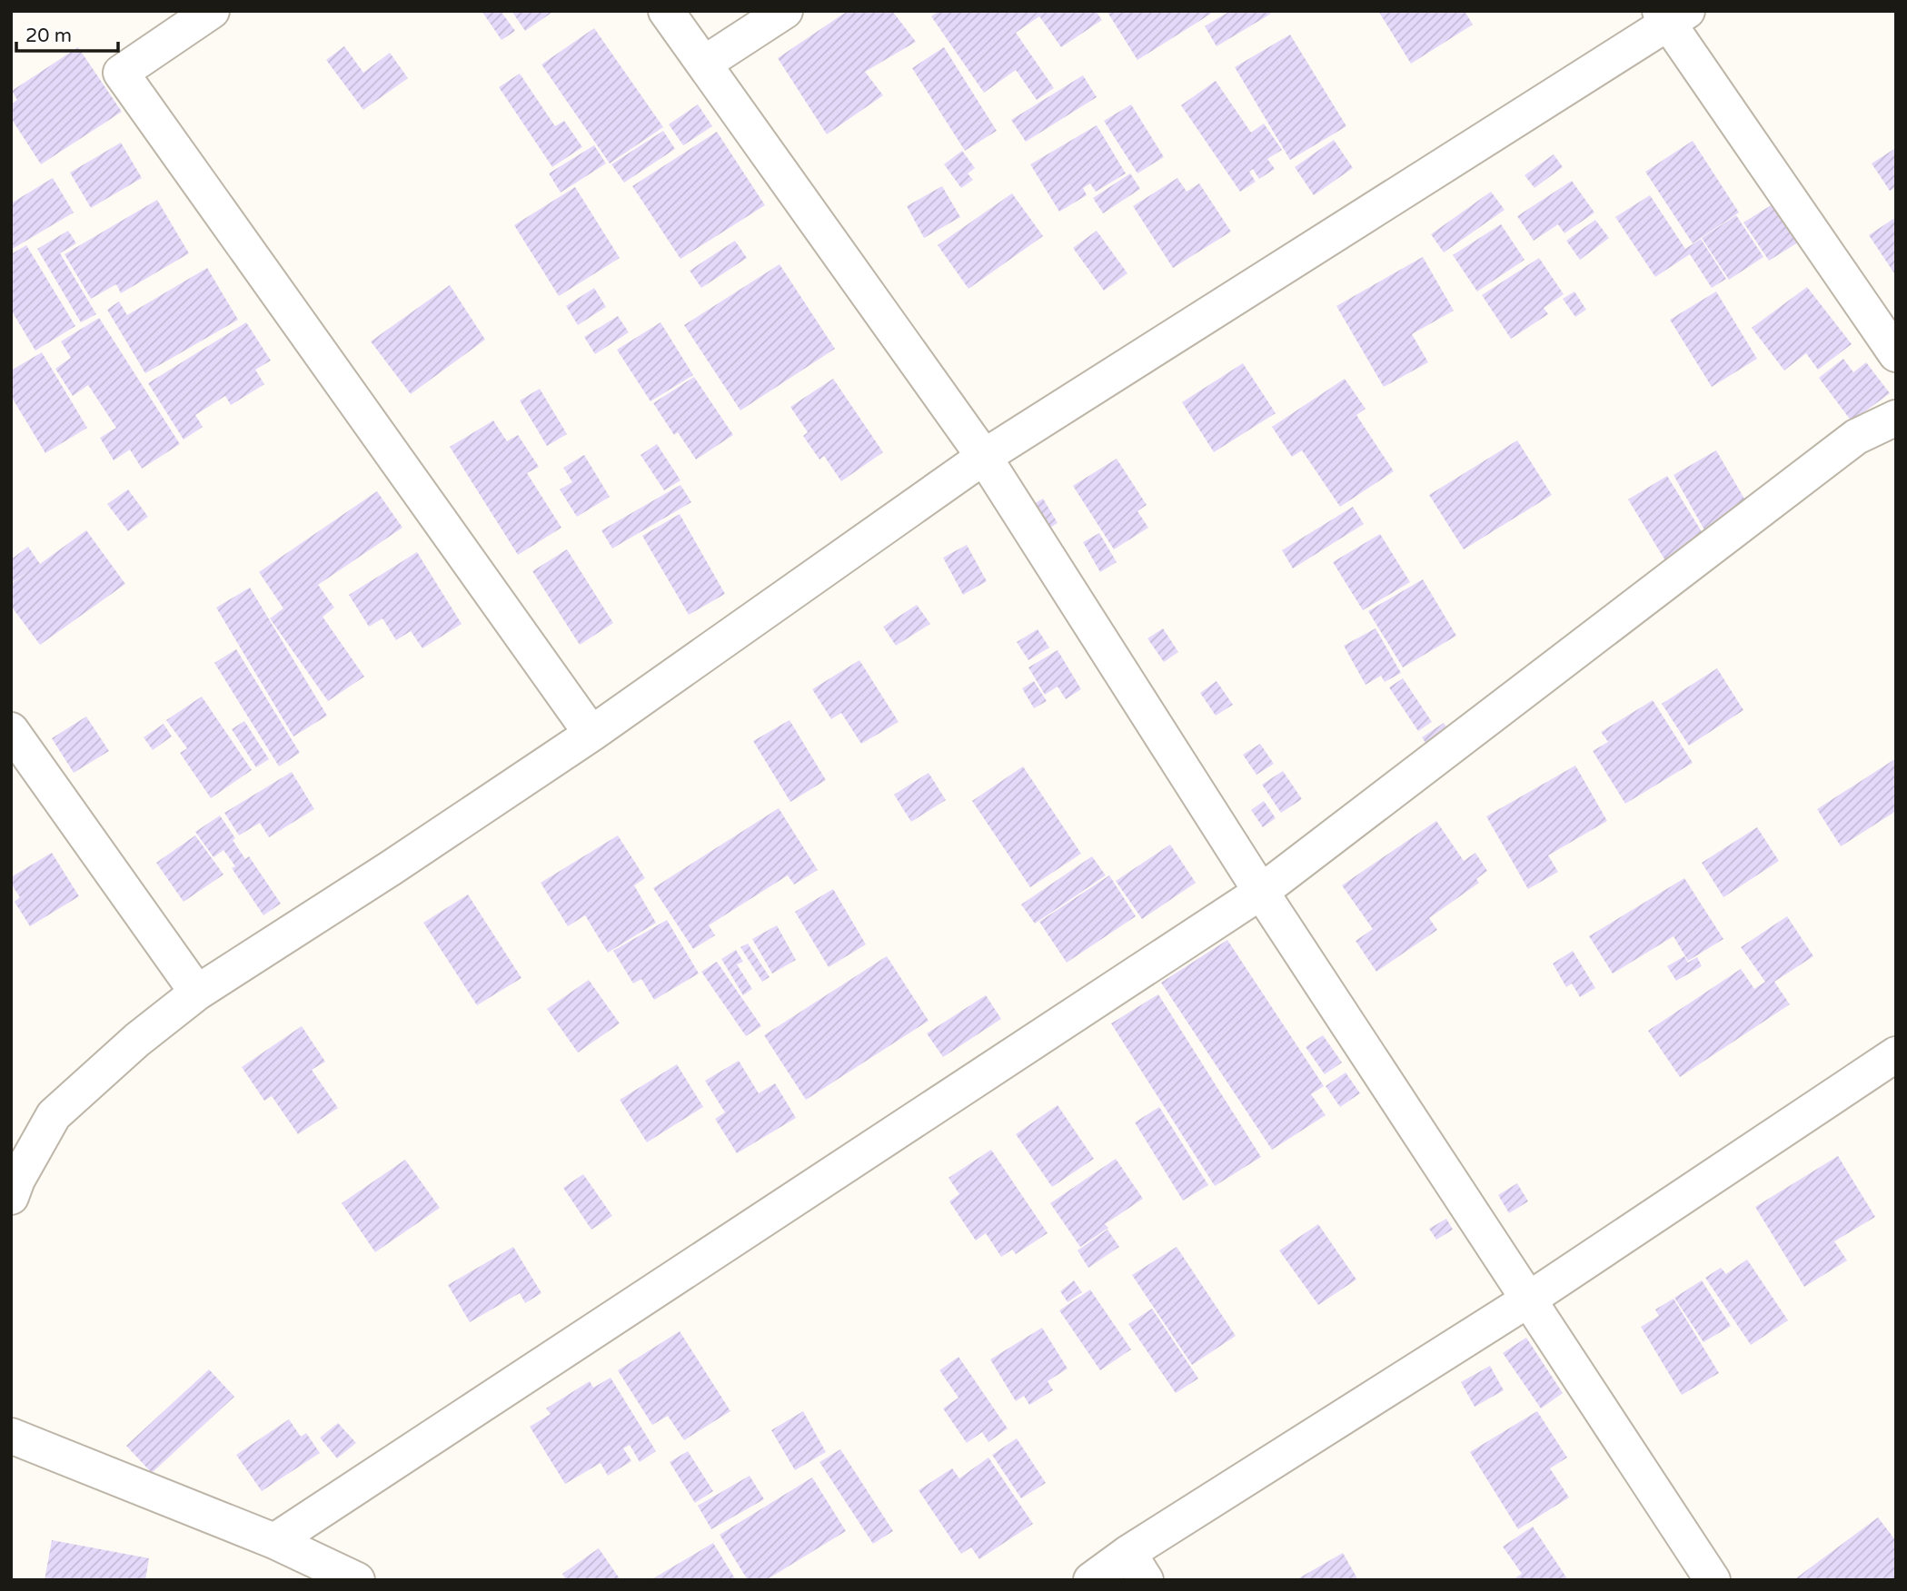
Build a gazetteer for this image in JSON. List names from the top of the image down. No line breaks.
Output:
{"scale_bar":"20 m"}
